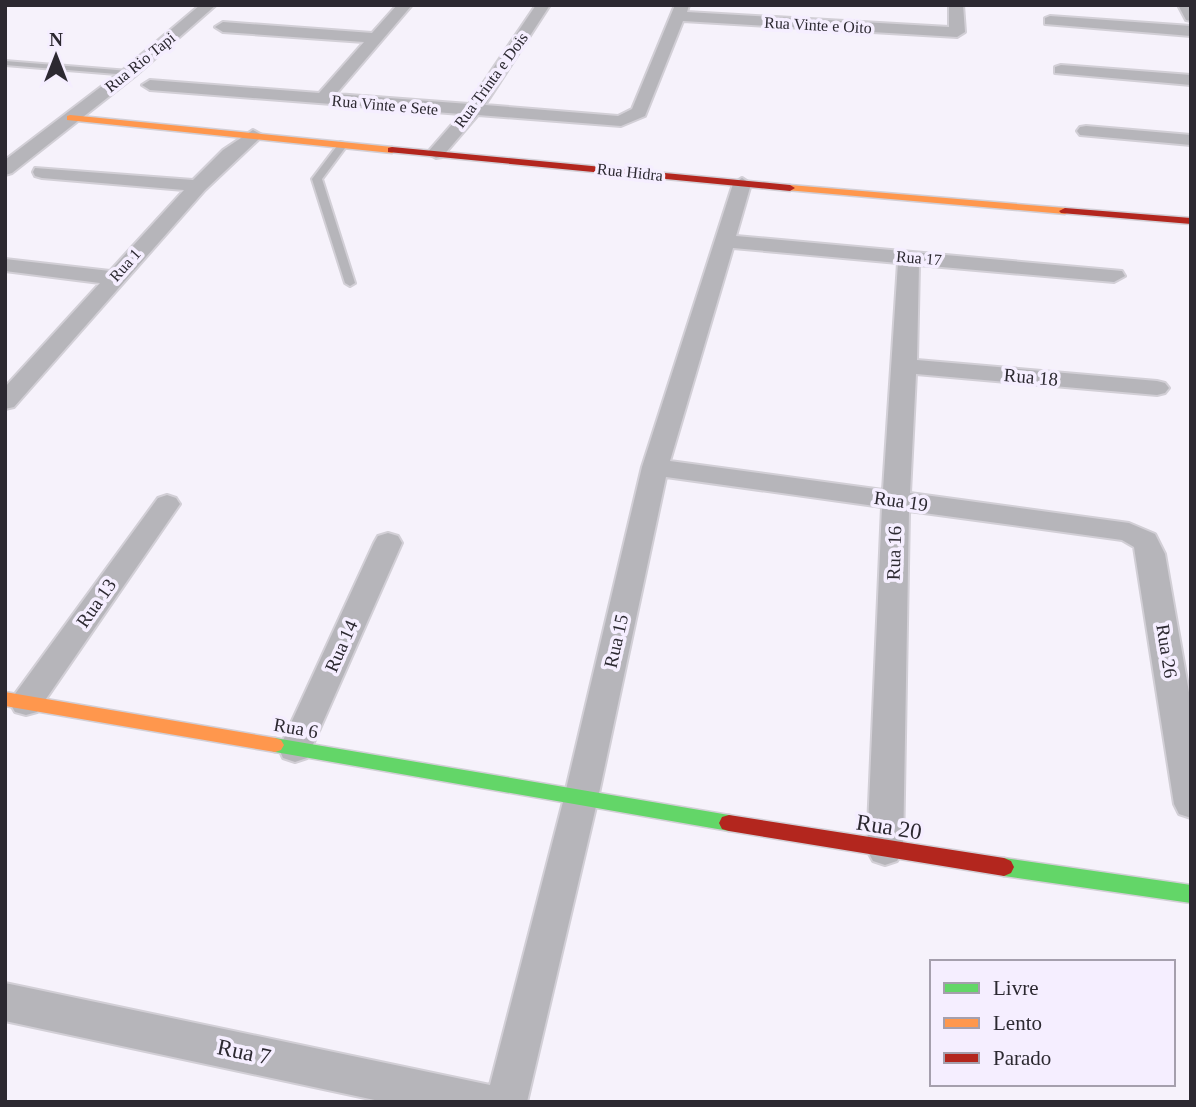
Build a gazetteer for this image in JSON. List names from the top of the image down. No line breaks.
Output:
{"streets":{"street":["Rua Vinte e Oito","Rua Rio Tapi","Rua Trinta e Dois","Rua Vinte e Sete","Rua Hidra","Rua 17","Rua 1","Rua 18","Rua 19","Rua 16","Rua 13","Rua 15","Rua 14","Rua 26","Rua 6","Rua 20","Rua 7"]},"crossings":[["Rua Vinte e Oito","Rua Vinte e Sete"],["Rua Rio Tapi","Rua Hidra"],["Rua Trinta e Dois","Rua Vinte e Sete"],["Rua Trinta e Dois","Rua Hidra"],["Rua Hidra","Rua 1"],["Rua Hidra","Rua 15"],["Rua 17","Rua 16"],["Rua 17","Rua 15"],["Rua 18","Rua 16"],["Rua 19","Rua 16"],["Rua 19","Rua 15"],["Rua 19","Rua 26"],["Rua 16","Rua 20"],["Rua 13","Rua 6"],["Rua 15","Rua 6"],["Rua 15","Rua 20"],["Rua 14","Rua 6"],["Rua 6","Rua 20"]],"legend":["Livre","Lento","Parado"],"north":"top"}
